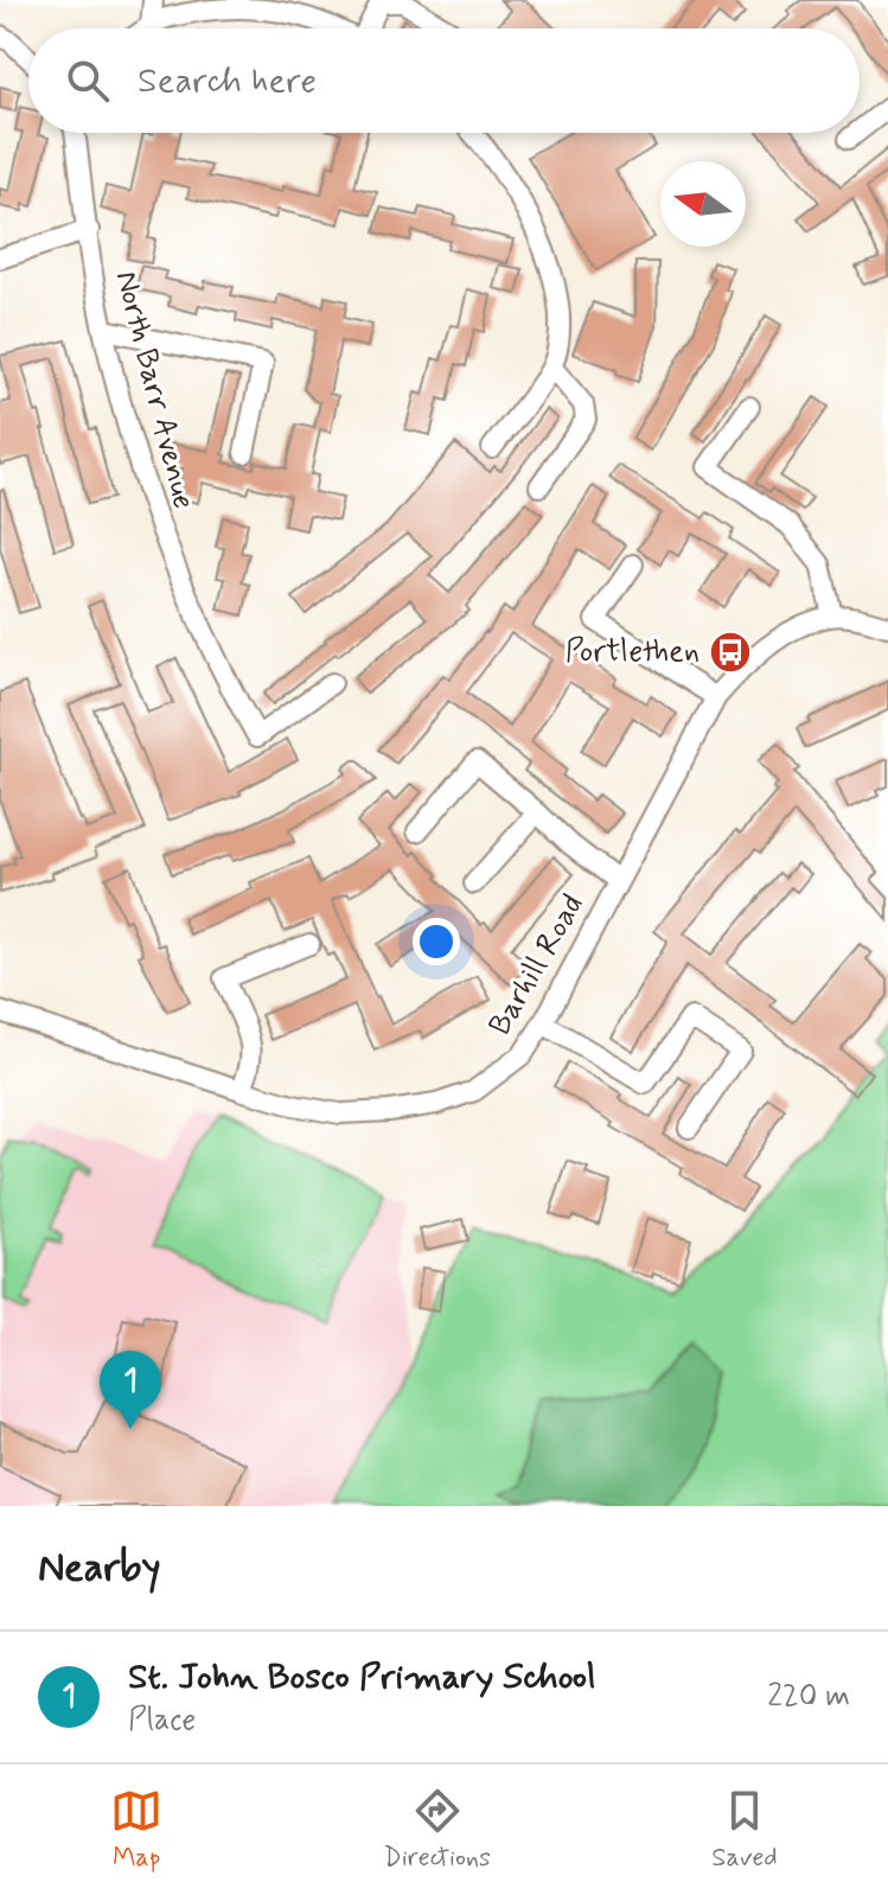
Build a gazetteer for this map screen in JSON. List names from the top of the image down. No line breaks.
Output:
{"streets":{"street":["North Barr Avenue","Barhill Road"]},"places":{"bus stop":["Portlethen"]},"north":"left","page":{"search":"Search here","pins":"1","heading":"Nearby","list":[{"mark":"1","name":"St. John Bosco Primary School","note":"Place","value":"220 m"}],"nav":["Map","Directions","Saved"]}}
